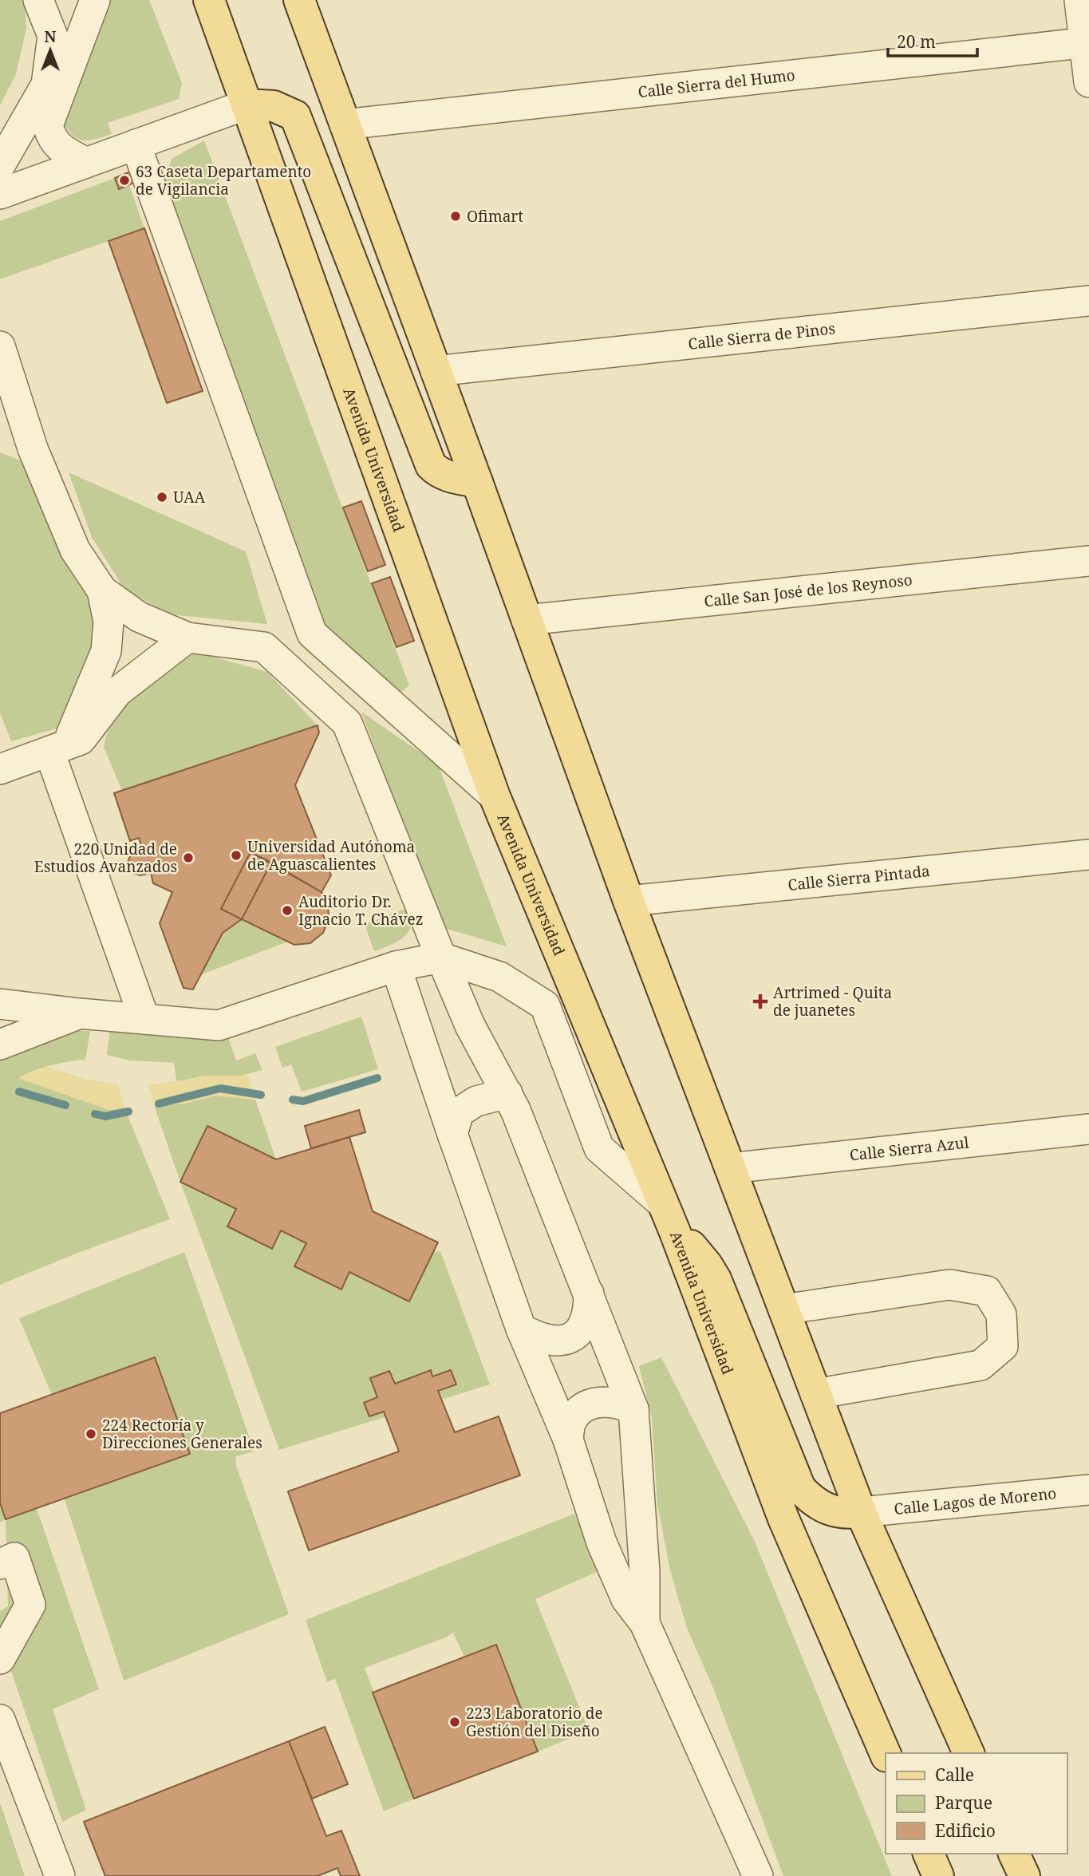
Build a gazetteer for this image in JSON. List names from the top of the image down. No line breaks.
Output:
{"streets":{"main road":["Avenida Universidad"],"street":["Calle Sierra del Humo","Calle Sierra de Pinos","Calle San José de los Reynoso","Calle Sierra Pintada","Calle Sierra Azul","Calle Lagos de Moreno"]},"places":{"other":["63 Caseta Departamento de Vigilancia","Ofimart","UAA","Universidad Autónoma de Aguascalientes","220 Unidad de Estudios Avanzados","Auditorio Dr. Ignacio T. Chávez","224 Rectoría y Direcciones Generales","223 Laboratorio de Gestión del Diseño"],"health":["Artrimed - Quita de juanetes"]},"legend":["Calle","Parque","Edificio"],"scale_bar":"20 m","north":"top"}
